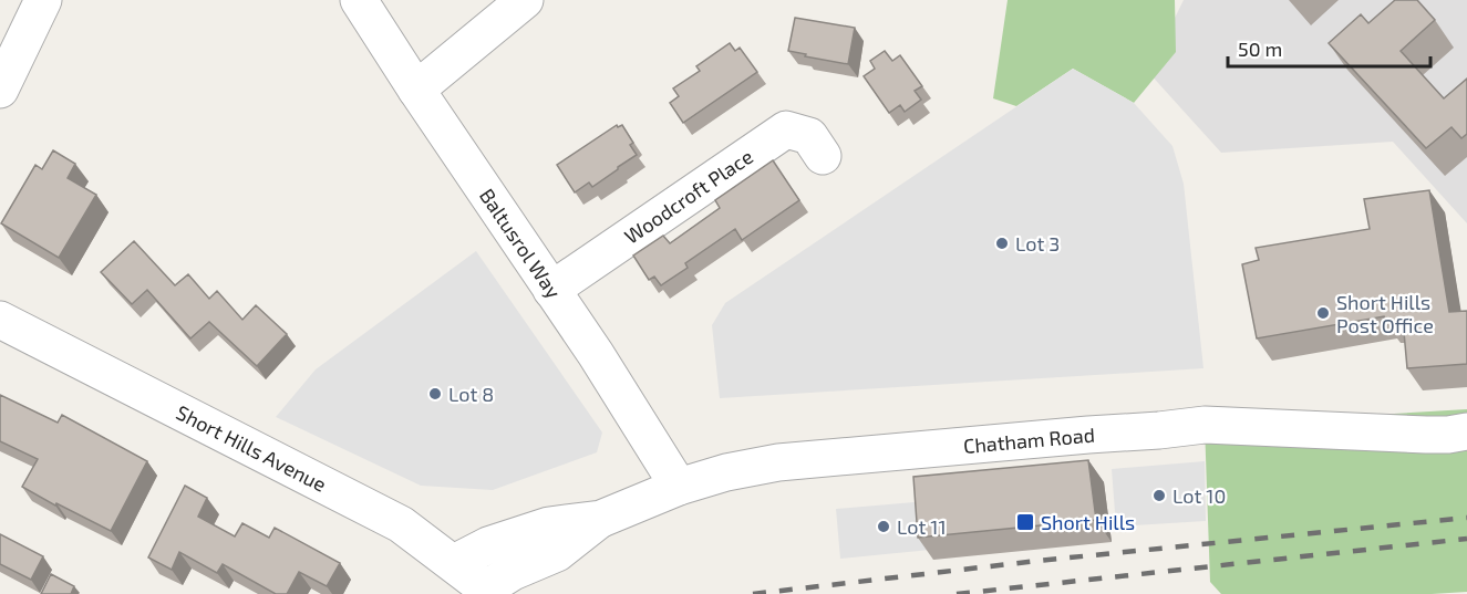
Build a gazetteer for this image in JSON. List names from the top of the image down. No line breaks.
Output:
{"streets":{"street":["Woodcroft Place","Baltusrol Way","Chatham Road","Short Hills Avenue"]},"crossings":[["Woodcroft Place","Baltusrol Way"],["Baltusrol Way","Chatham Road"],["Chatham Road","Short Hills Avenue"]],"places":{"other":["Lot 3","Short Hills Post Office","Lot 8","Lot 10","Lot 11"],"transit":["Short Hills"]},"scale_bar":"50 m"}
